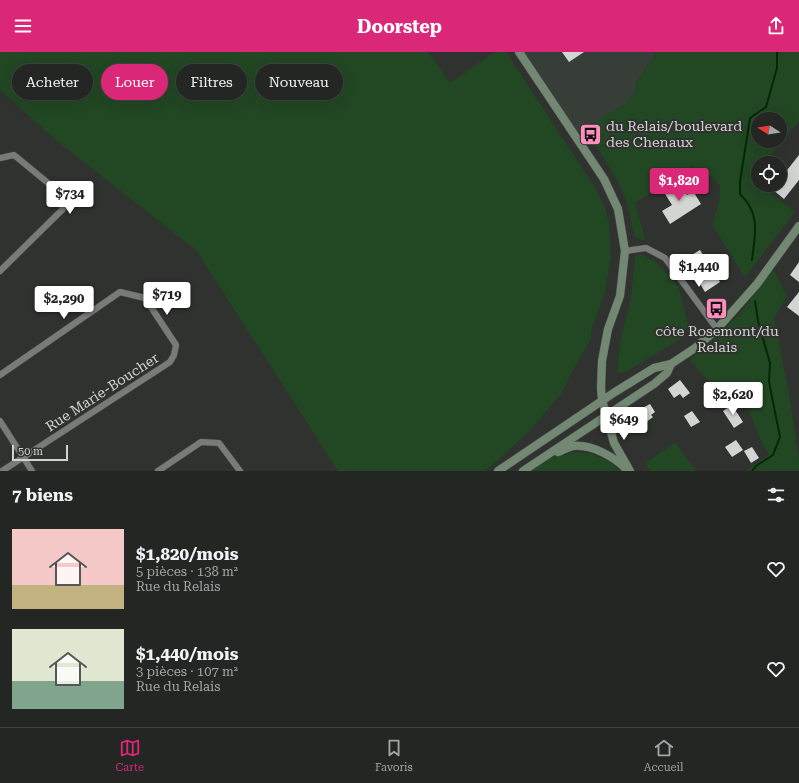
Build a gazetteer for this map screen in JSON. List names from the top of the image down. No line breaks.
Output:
{"streets":{"street":["Rue Marie-Boucher"]},"places":{"bus stop":["du Relais/boulevard des Chenaux","côte Rosemont/du Relais"]},"scale_bar":"50 m","north":"left","page":{"header":"Doorstep","chip":["Acheter","Louer","Filtres","Nouveau"],"price":["$1,820","$734","$1,440","$719","$2,290","$2,620","$649"],"scale":"50 m","heading":"7 biens","list":[{"name":"$1,820/mois","note":"5 pièces · 138 m² · Rue du Relais"},{"name":"$1,440/mois","note":"3 pièces · 107 m² · Rue du Relais"}],"tabs":["Carte","Favoris","Accueil"]}}
